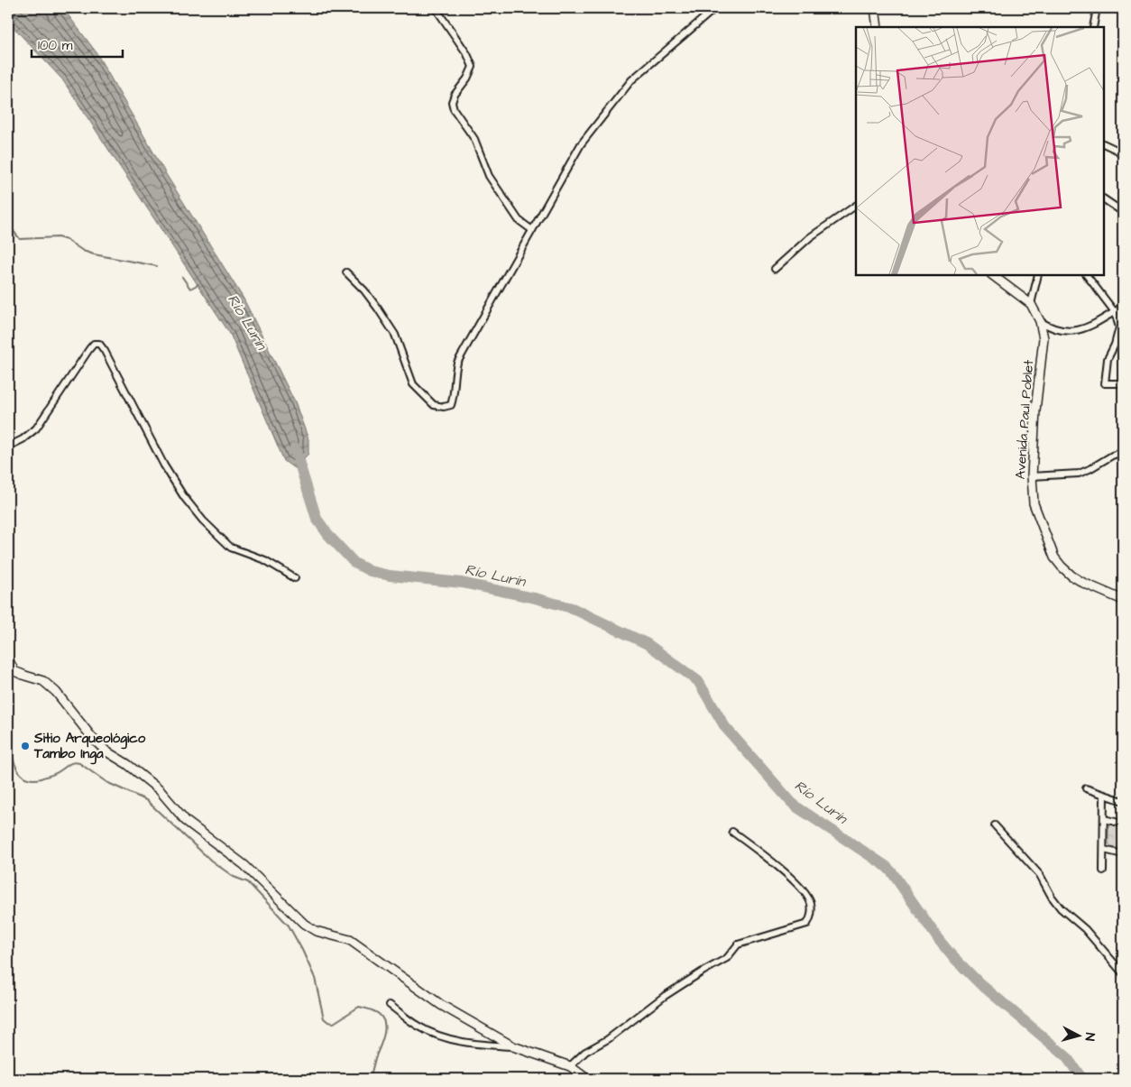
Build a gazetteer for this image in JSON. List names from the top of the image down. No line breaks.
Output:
{"streets":{"street":["Avenida Paul Poblet"]},"water":["Río Lurín"],"places":["Sitio Arqueológico Tambo Inga"],"scale_bar":"100 m","north":"right"}
